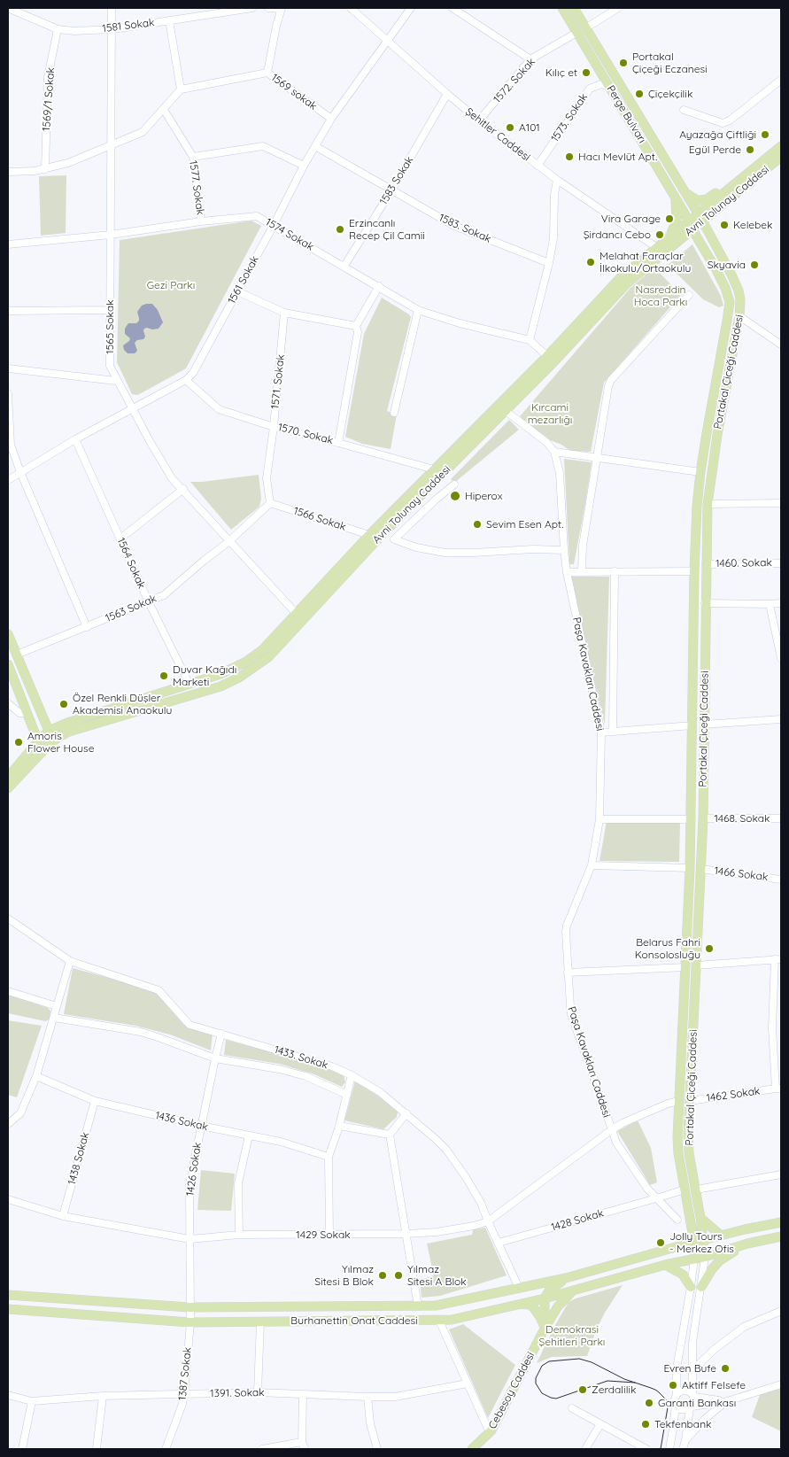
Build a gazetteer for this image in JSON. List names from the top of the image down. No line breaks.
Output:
{"streets":{"main road":["Perge Bulvarı","Avni Tolunay Caddesi","Portakal Çiceği Caddesi","Burhanettin Onat Caddesi","Cebesoy Caddesi"],"street":["1581 Sokak","1572. Sokak","1569 sokak","1569/1 Sokak","1573. Sokak","Şehitler Caddesi","1583 Sokak","1577. Sokak","1583. Sokak","1574 Sokak","1561 Sokak","1565 Sokak","1571. Sokak","1570. Sokak","1566 Sokak","1564 Sokak","1460. Sokak","1563 Sokak","Paşa Kavakları Caddesi","1468. Sokak","1466 Sokak","1433. Sokak","1462 Sokak","1436 Sokak","1438 Sokak","1426 Sokak","1428 Sokak","1429 Sokak","1387 Sokak","1391. Sokak"]},"crossings":[["1581 Sokak","1569/1 Sokak"],["1581 Sokak","1565 Sokak"],["1572. Sokak","Perge Bulvarı"],["1572. Sokak","Şehitler Caddesi"],["1569 sokak","1561 Sokak"],["Perge Bulvarı","1573. Sokak"],["Perge Bulvarı","Avni Tolunay Caddesi"],["Perge Bulvarı","Portakal Çiceği Caddesi"],["1573. Sokak","Şehitler Caddesi"],["Şehitler Caddesi","1583 Sokak"],["Şehitler Caddesi","Avni Tolunay Caddesi"],["Şehitler Caddesi","1561 Sokak"],["1583 Sokak","1583. Sokak"],["1583 Sokak","1574 Sokak"],["1577. Sokak","1574 Sokak"],["Avni Tolunay Caddesi","1574 Sokak"],["Avni Tolunay Caddesi","1565 Sokak"],["Avni Tolunay Caddesi","Portakal Çiceği Caddesi"],["Avni Tolunay Caddesi","1570. Sokak"],["Avni Tolunay Caddesi","1566 Sokak"],["Avni Tolunay Caddesi","1564 Sokak"],["1583. Sokak","1561 Sokak"],["1574 Sokak","1561 Sokak"],["1574 Sokak","1565 Sokak"],["1561 Sokak","1565 Sokak"],["1561 Sokak","1570. Sokak"],["1561 Sokak","1564 Sokak"],["1565 Sokak","1563 Sokak"],["Portakal Çiceği Caddesi","1460. Sokak"],["Portakal Çiceği Caddesi","1468. Sokak"],["Portakal Çiceği Caddesi","1466 Sokak"],["Portakal Çiceği Caddesi","1462 Sokak"],["Portakal Çiceği Caddesi","1428 Sokak"],["Portakal Çiceği Caddesi","1429 Sokak"],["Portakal Çiceği Caddesi","Burhanettin Onat Caddesi"],["1571. Sokak","1570. Sokak"],["1571. Sokak","1566 Sokak"],["1571. Sokak","1563 Sokak"],["1566 Sokak","1563 Sokak"],["1564 Sokak","1563 Sokak"],["Paşa Kavakları Caddesi","1428 Sokak"],["Paşa Kavakları Caddesi","1429 Sokak"],["1433. Sokak","1426 Sokak"],["1433. Sokak","1428 Sokak"],["1433. Sokak","1429 Sokak"],["1433. Sokak","Burhanettin Onat Caddesi"],["1436 Sokak","1438 Sokak"],["1436 Sokak","1426 Sokak"],["1438 Sokak","1429 Sokak"],["1426 Sokak","1429 Sokak"],["1426 Sokak","Burhanettin Onat Caddesi"],["1426 Sokak","1387 Sokak"],["Burhanettin Onat Caddesi","1387 Sokak"],["Burhanettin Onat Caddesi","Cebesoy Caddesi"],["1387 Sokak","1391. Sokak"]],"parks":["Gezi Parkı","Nasreddin Hoca Parkı","Kırcami mezarlığı","Demokrasi Şehitleri Parkı"],"places":["Portakal Çiçeği Eczanesi","Kılıç et","Çiçekçilik","A101","Ayazağa Çiftliği","Egül Perde","Hacı Mevlüt Apt.","Vira Garage","Kelebek","Erzincanlı Recep Çil Camii","Şirdancı Cebo","Melahat Faraçlar İlkokulu/Ortaokulu","Skyavia","Hiperox","Sevim Esen Apt.","Duvar Kağıdı Marketi","Özel Renkli Düşler Akademisi Anaokulu","Amoris Flower House","Belarus Fahri Konsolosluğu","Jolly Tours - Merkez Ofis","Yılmaz Sitesi B Blok","Yılmaz Sitesi A Blok","Evren Bufe","Aktiff Felsefe","Zerdalilik","Garanti Bankası","Tekfenbank"]}
